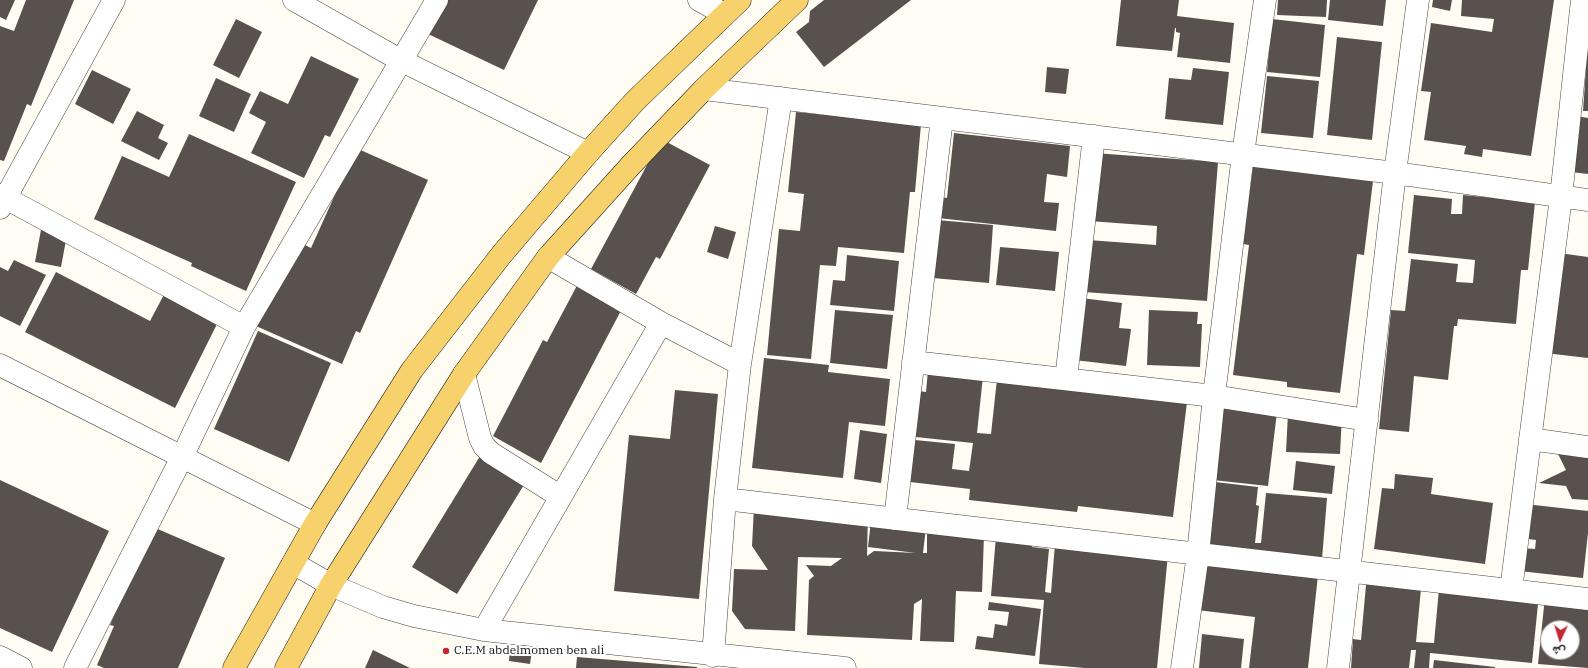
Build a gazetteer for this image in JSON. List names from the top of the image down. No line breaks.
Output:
{"places":["C.E.M abdelmomen ben ali"],"north":"bottom"}
